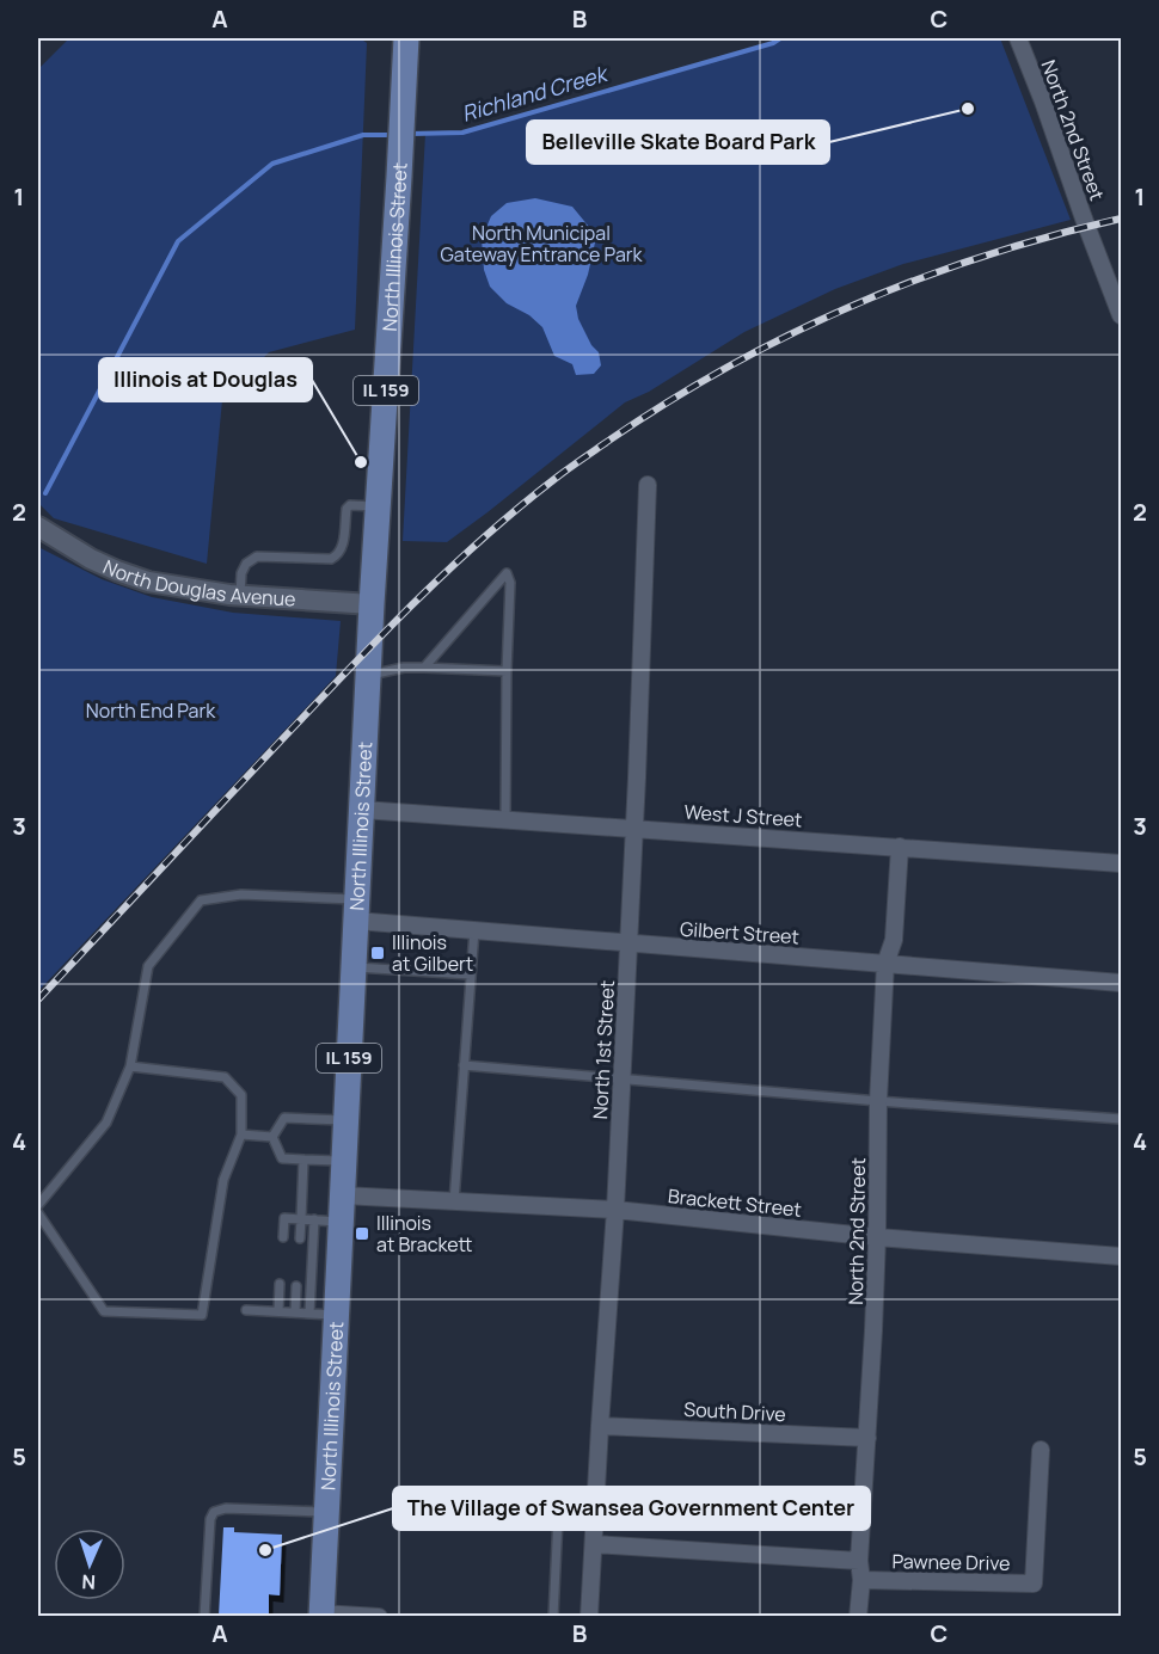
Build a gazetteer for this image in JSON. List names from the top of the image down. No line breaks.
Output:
{"streets":{"main road":["North Illinois Street","IL 159"],"street":["North 2nd Street","North Douglas Avenue","West J Street","Gilbert Street","North 1st Street","Brackett Street","South Drive","Pawnee Drive"]},"crossings":[["North 2nd Street","West J Street"],["North 2nd Street","Gilbert Street"],["North 2nd Street","Brackett Street"],["North 2nd Street","South Drive"],["North 2nd Street","Pawnee Drive"],["North Illinois Street","North Douglas Avenue"],["North Illinois Street","West J Street"],["North Illinois Street","Gilbert Street"],["North Illinois Street","Brackett Street"],["West J Street","North 1st Street"],["Gilbert Street","North 1st Street"],["North 1st Street","Brackett Street"],["North 1st Street","South Drive"]],"water":["Richland Creek"],"parks":["North Municipal Gateway Entrance Park","North End Park"],"places":{"other":["Belleville Skate Board Park","Illinois at Douglas","The Village of Swansea Government Center"],"transit":["Illinois at Gilbert","Illinois at Brackett"]},"north":"bottom","grid":{"columns":["A","B","C"],"rows":["1","2","3","4","5"]}}
